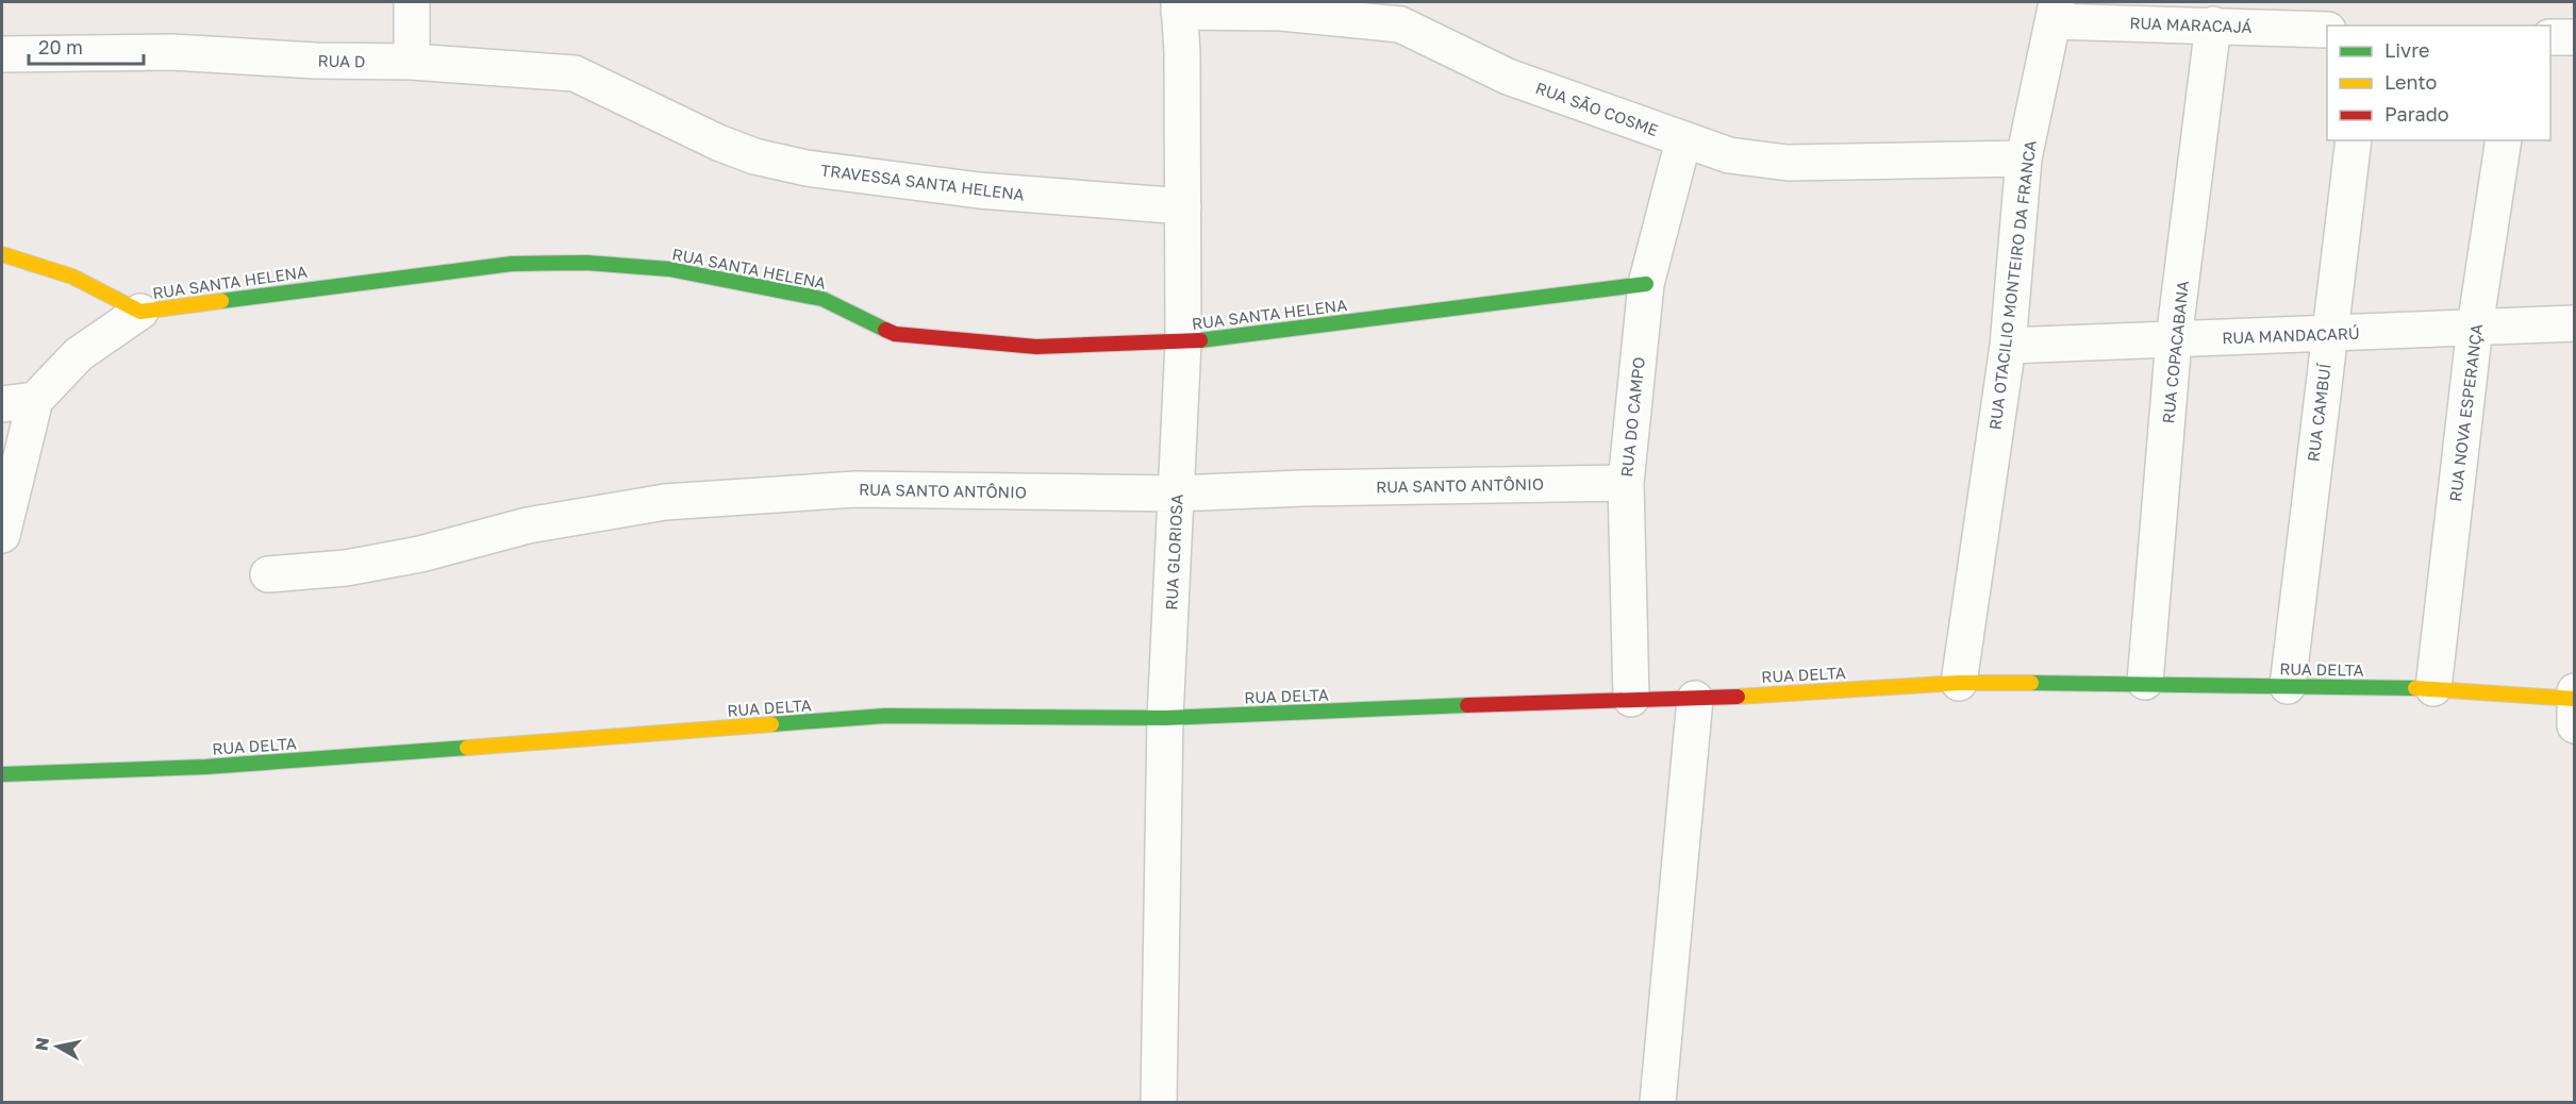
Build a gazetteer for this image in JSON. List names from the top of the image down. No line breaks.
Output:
{"streets":{"street":["RUA MARACAJÁ","RUA D","RUA SÃO COSME","TRAVESSA SANTA HELENA","RUA SANTA HELENA","RUA OTACILIO MONTEIRO DA FRANCA","RUA MANDACARÚ","RUA COPACABANA","RUA CAMBUÍ","RUA NOVA ESPERANÇA","RUA DO CAMPO","RUA SANTO ANTÔNIO","RUA GLORIOSA","RUA DELTA"]},"crossings":[["RUA MARACAJÁ","RUA OTACILIO MONTEIRO DA FRANCA"],["RUA MARACAJÁ","RUA COPACABANA"],["RUA D","TRAVESSA SANTA HELENA"],["RUA SÃO COSME","RUA OTACILIO MONTEIRO DA FRANCA"],["RUA SÃO COSME","RUA DO CAMPO"],["RUA SÃO COSME","RUA GLORIOSA"],["TRAVESSA SANTA HELENA","RUA GLORIOSA"],["RUA SANTA HELENA","RUA DO CAMPO"],["RUA SANTA HELENA","RUA GLORIOSA"],["RUA OTACILIO MONTEIRO DA FRANCA","RUA MANDACARÚ"],["RUA OTACILIO MONTEIRO DA FRANCA","RUA DELTA"],["RUA MANDACARÚ","RUA COPACABANA"],["RUA MANDACARÚ","RUA CAMBUÍ"],["RUA MANDACARÚ","RUA NOVA ESPERANÇA"],["RUA COPACABANA","RUA DELTA"],["RUA CAMBUÍ","RUA DELTA"],["RUA NOVA ESPERANÇA","RUA DELTA"],["RUA DO CAMPO","RUA SANTO ANTÔNIO"],["RUA DO CAMPO","RUA DELTA"],["RUA SANTO ANTÔNIO","RUA GLORIOSA"],["RUA GLORIOSA","RUA DELTA"]],"legend":["Livre","Lento","Parado"],"scale_bar":"20 m","north":"left"}
